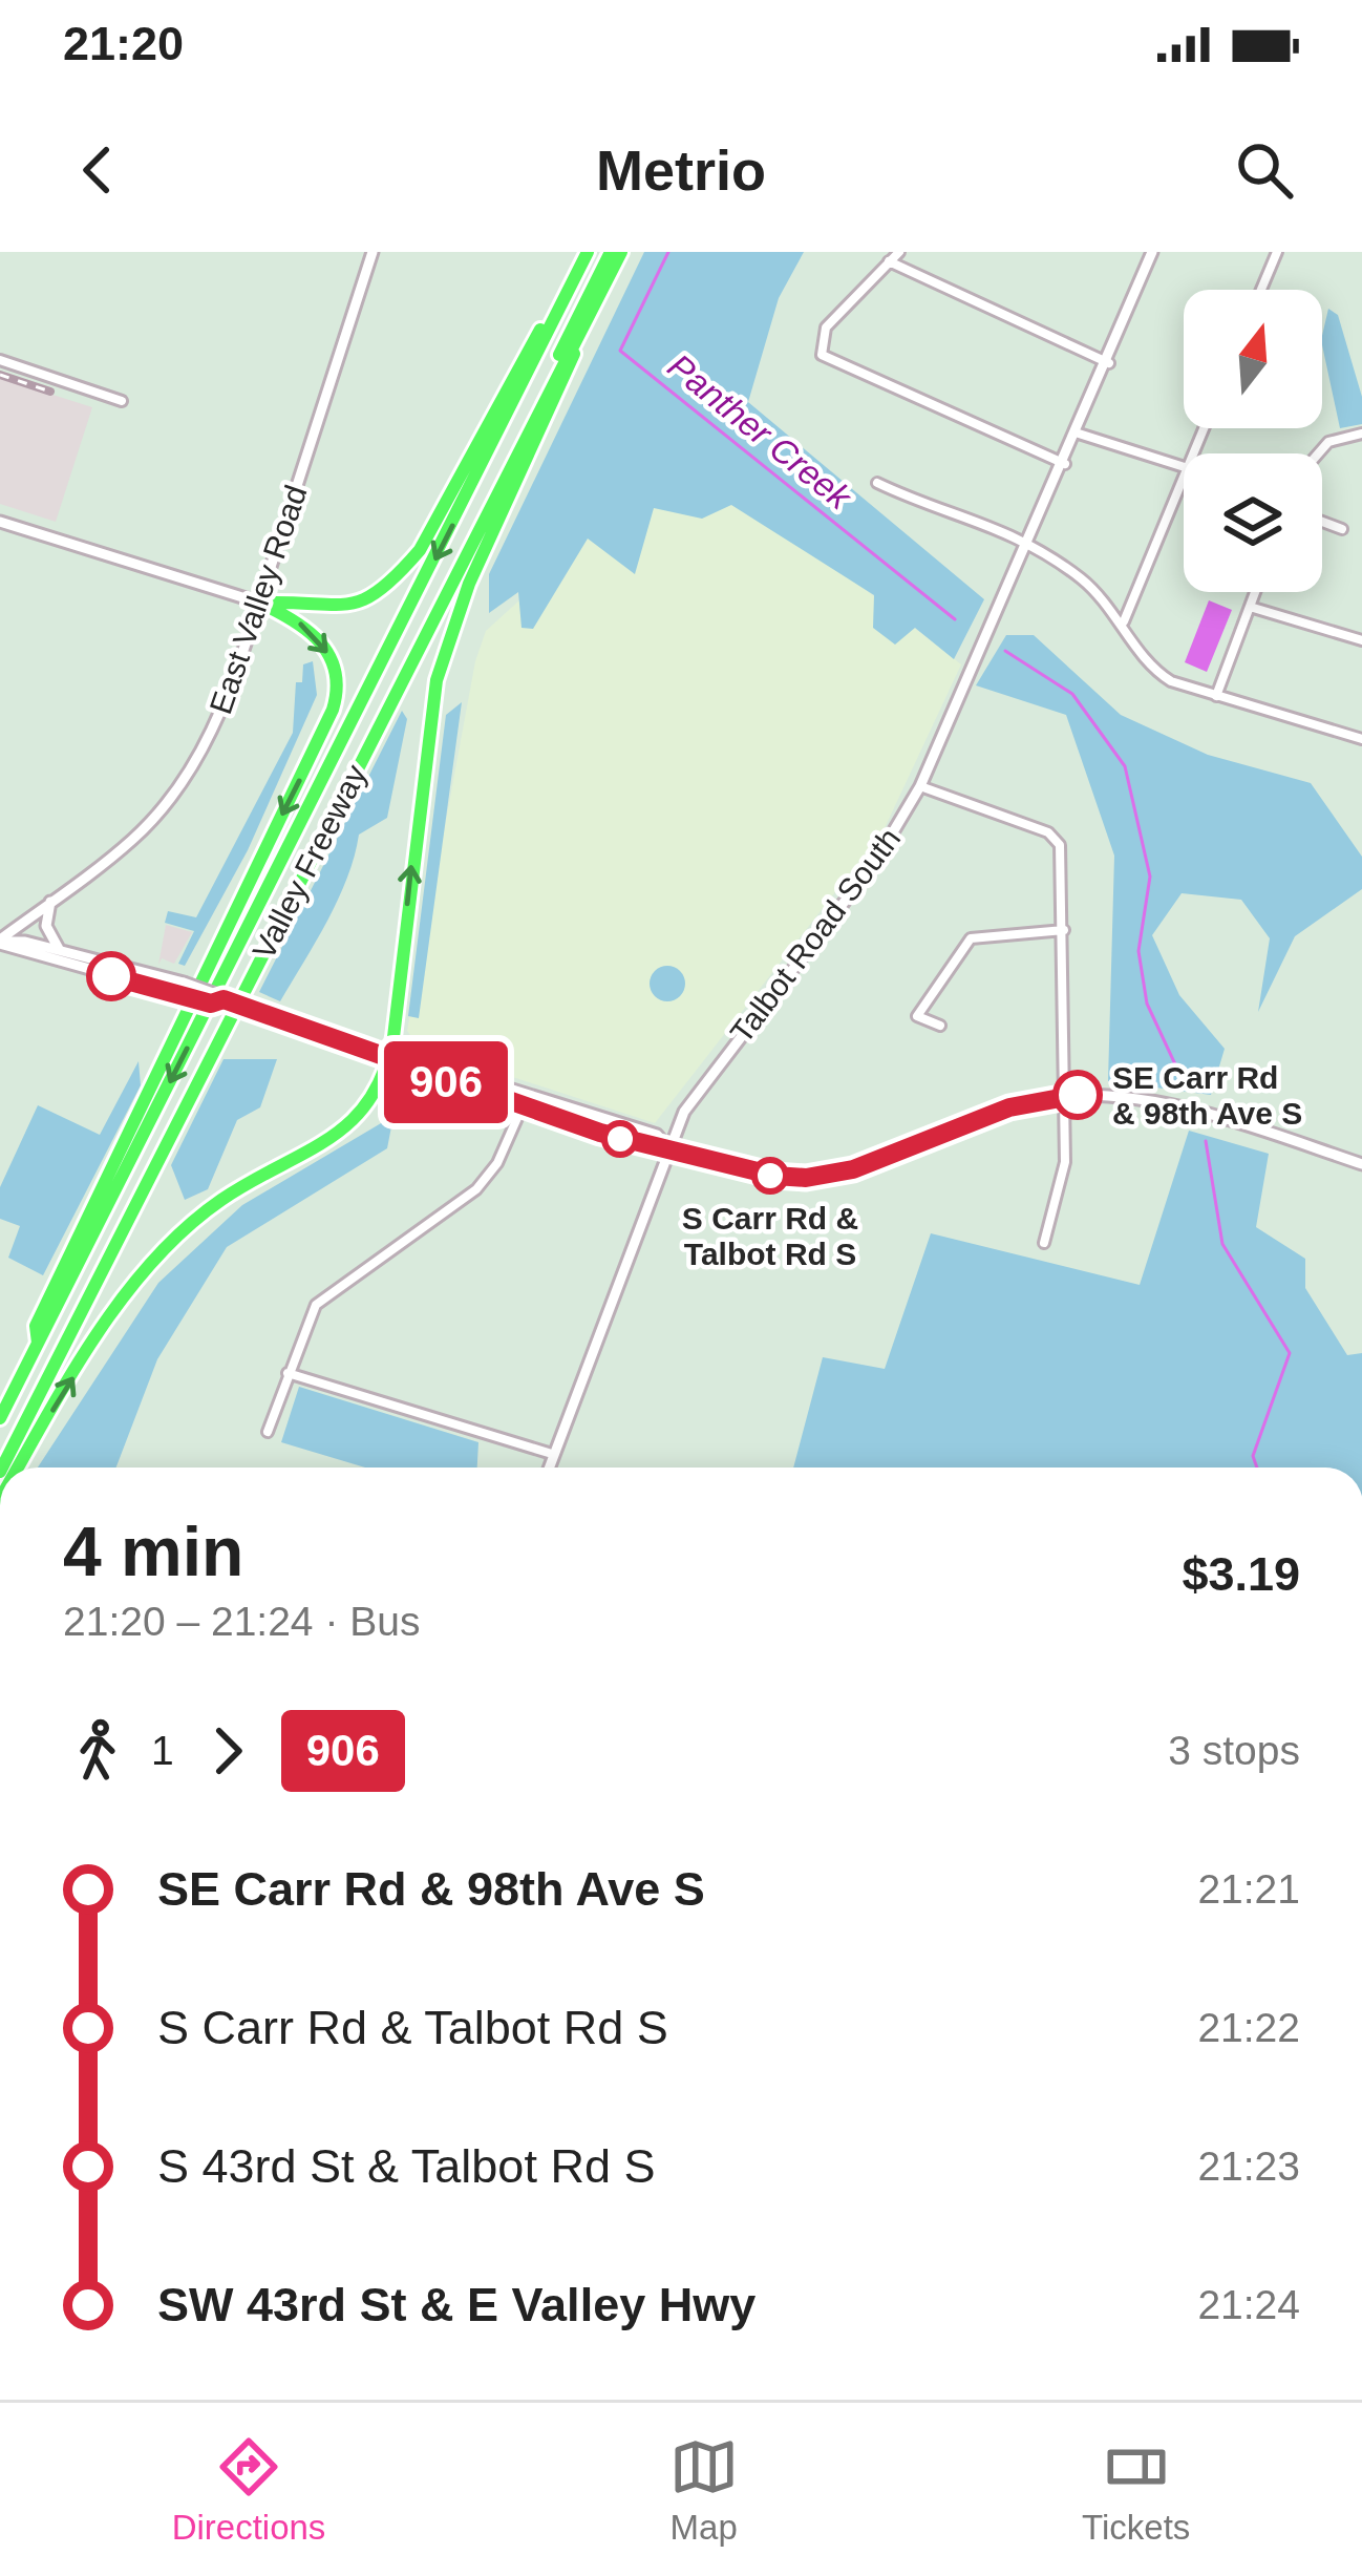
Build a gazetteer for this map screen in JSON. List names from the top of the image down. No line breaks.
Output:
{"streets":{"highway":["Valley Freeway"],"main road":["East Valley Road","Talbot Road South"]},"water":["Panther Creek"],"places":["SE Carr Rd & 98th Ave S","S Carr Rd & Talbot Rd S"],"lines":["bus line 906"],"north":"top","page":{"status":"21:20","header":"Metrio","on_map":"906","heading":["4 min","21:20 – 21:24 · Bus","$3.19"],"legs":["1","906","3 stops"],"list":[{"name":"SE Carr Rd & 98th Ave S","value":"21:21"},{"name":"S Carr Rd & Talbot Rd S","value":"21:22"},{"name":"S 43rd St & Talbot Rd S","value":"21:23"},{"name":"SW 43rd St & E Valley Hwy","value":"21:24"}],"tabs":["Directions","Map","Tickets"]}}
